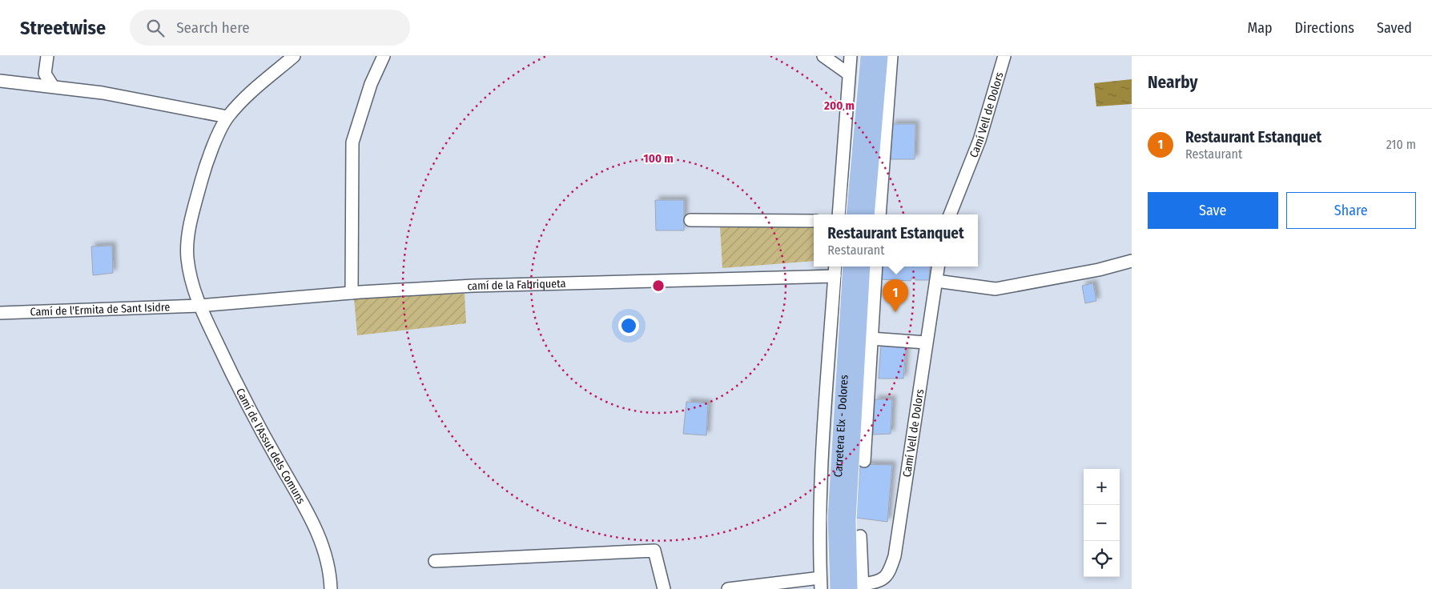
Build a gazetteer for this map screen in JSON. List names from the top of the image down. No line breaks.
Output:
{"streets":{"main road":["Carretera Elx - Dolores"],"street":["Camí Vell de Dolors","camí de la Fabriqueta","Camí de l'Ermita de Sant Isidre","Camí de l'Assut dels Comuns"]},"crossings":[["Camí Vell de Dolors","Carretera Elx - Dolores"],["camí de la Fabriqueta","Camí de l'Ermita de Sant Isidre"],["camí de la Fabriqueta","Camí de l'Assut dels Comuns"],["Camí de l'Ermita de Sant Isidre","Camí de l'Assut dels Comuns"]],"page":{"header":"Streetwise","search":"Search here","nav":["Map","Directions","Saved"],"heading":"Nearby","list":[{"mark":"1","name":"Restaurant Estanquet","note":"Restaurant","value":"210 m"}],"buttons":["Save","Share"],"popup":["Restaurant Estanquet","Restaurant"],"pins":"1","map_buttons":["+","−"]},"rings":["200 m","100 m"]}
